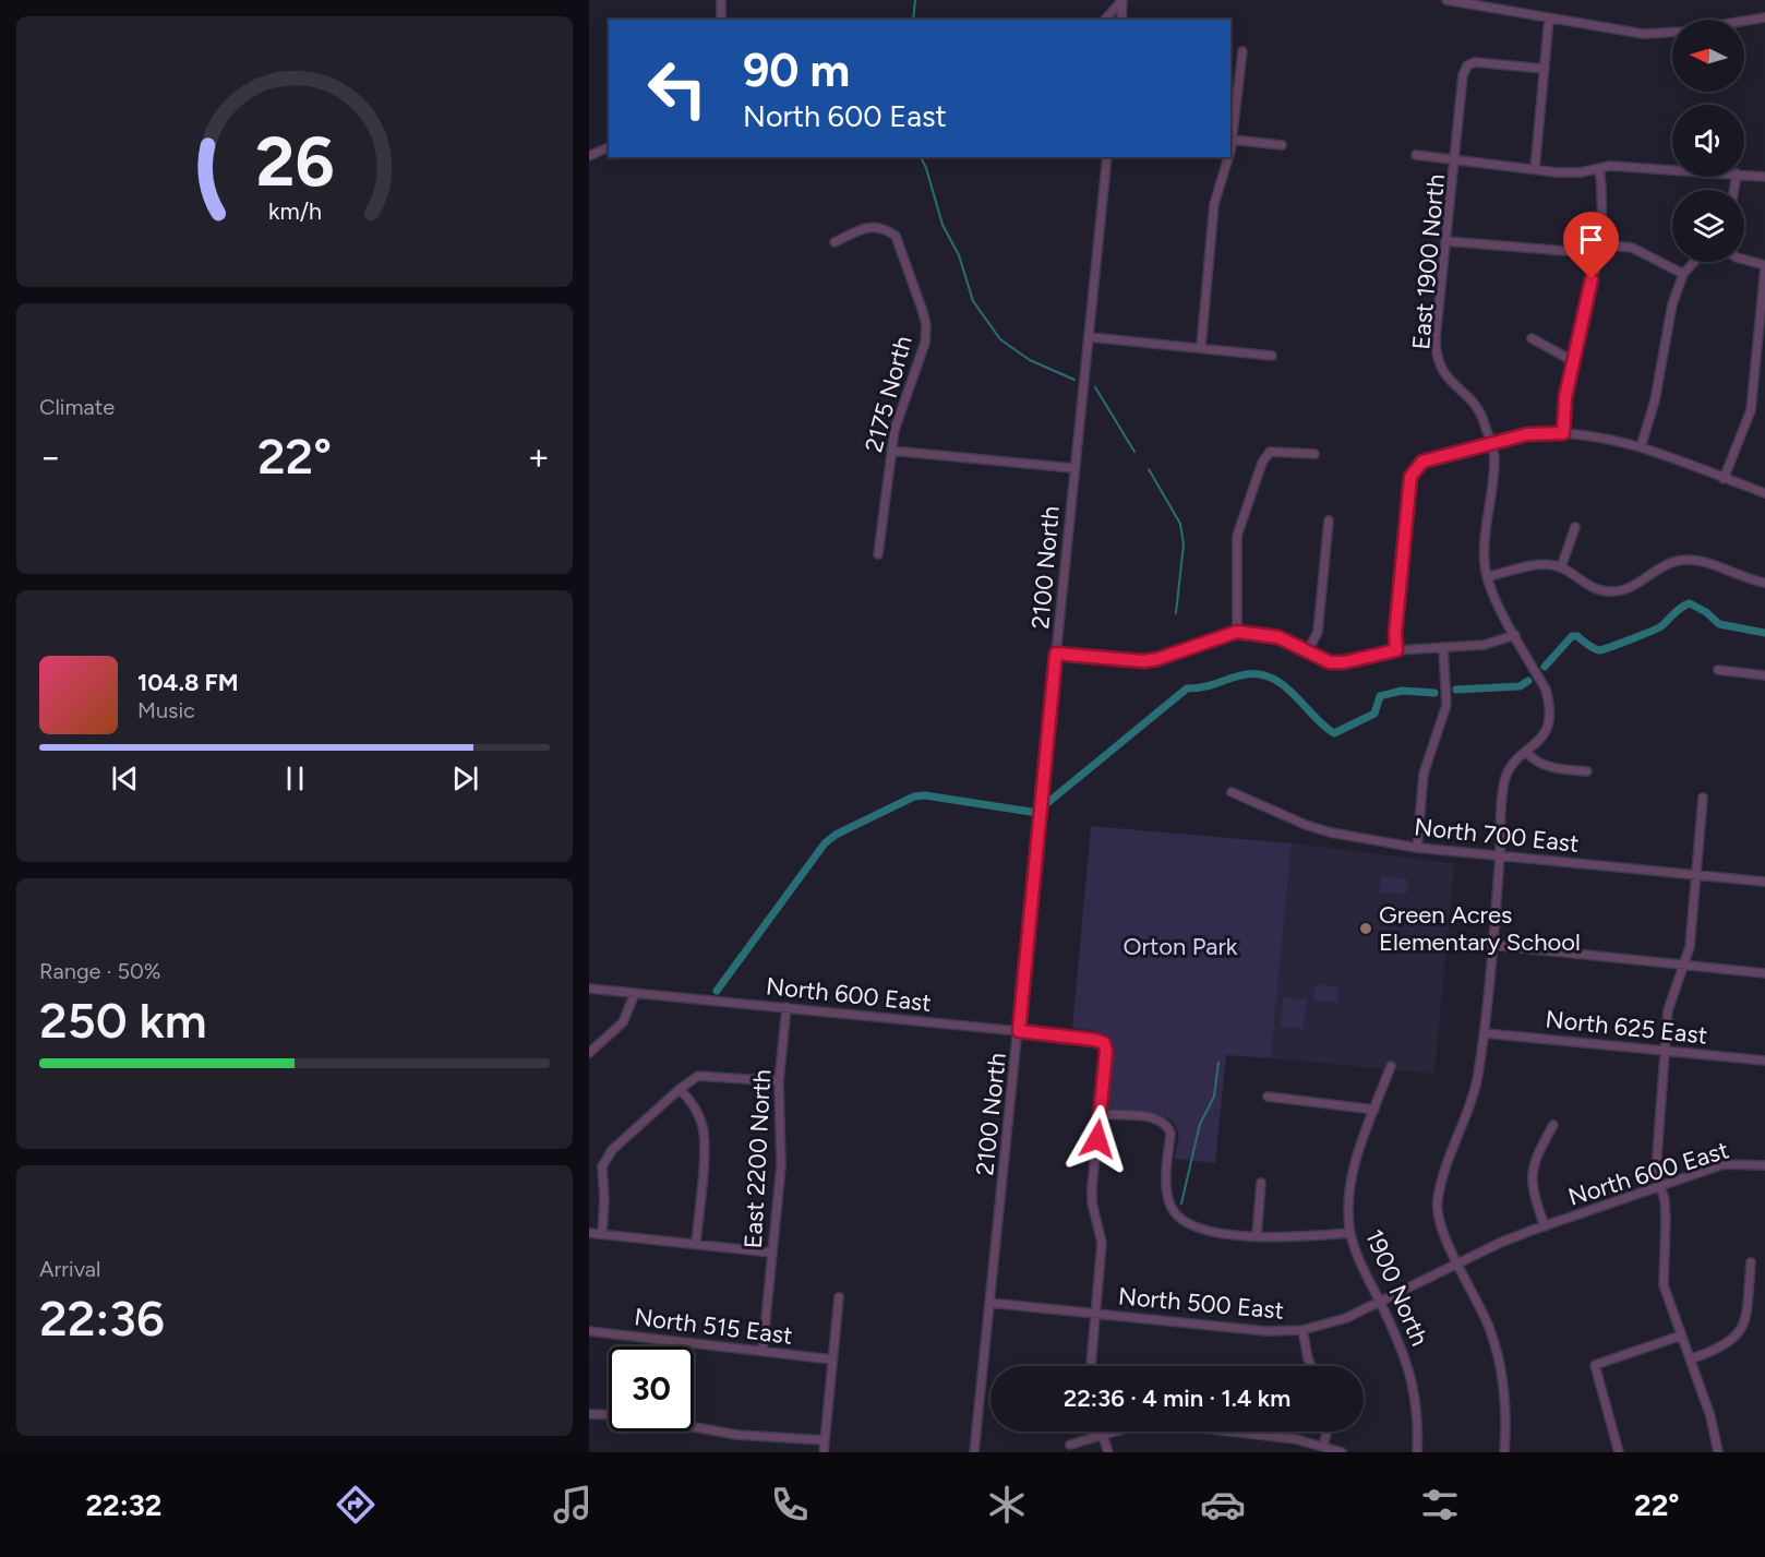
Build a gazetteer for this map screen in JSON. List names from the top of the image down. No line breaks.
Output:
{"streets":{"street":["East 1900 North","2175 North","2100 North","North 700 East","North 600 East","North 625 East","East 2200 North","1900 North","North 500 East","North 515 East"]},"crossings":[["2100 North","North 600 East"],["2100 North","North 500 East"],["North 600 East","East 2200 North"],["North 600 East","North 500 East"],["East 2200 North","North 515 East"],["1900 North","North 500 East"]],"parks":["Orton Park"],"places":["Green Acres Elementary School"],"north":"left","page":{"turn":["90 m","North 600 East"],"tile":["Climate",["Range · 50%","250 km"],["Arrival","22:36"]],"heat":["−","22°","+"],"song":["104.8 FM","Music"],"limit":"30","trip":"22:36 · 4 min · 1.4 km","tabs":["22:32","22°"],"gauge":["26","km/h"]}}
